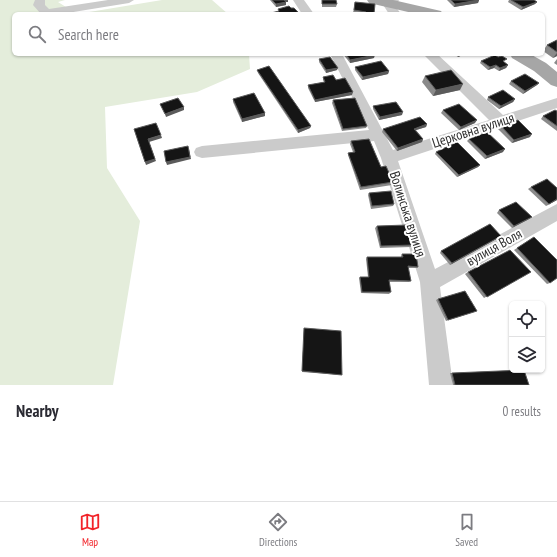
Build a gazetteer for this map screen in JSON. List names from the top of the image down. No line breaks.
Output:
{"streets":{"street":["Церковна вулиця","Волинська вулиця","вулиця Воля"]},"crossings":[["Церковна вулиця","Волинська вулиця"],["Волинська вулиця","вулиця Воля"]],"page":{"search":"Search here","heading":["Nearby","0 results"],"nav":["Map","Directions","Saved"]}}
